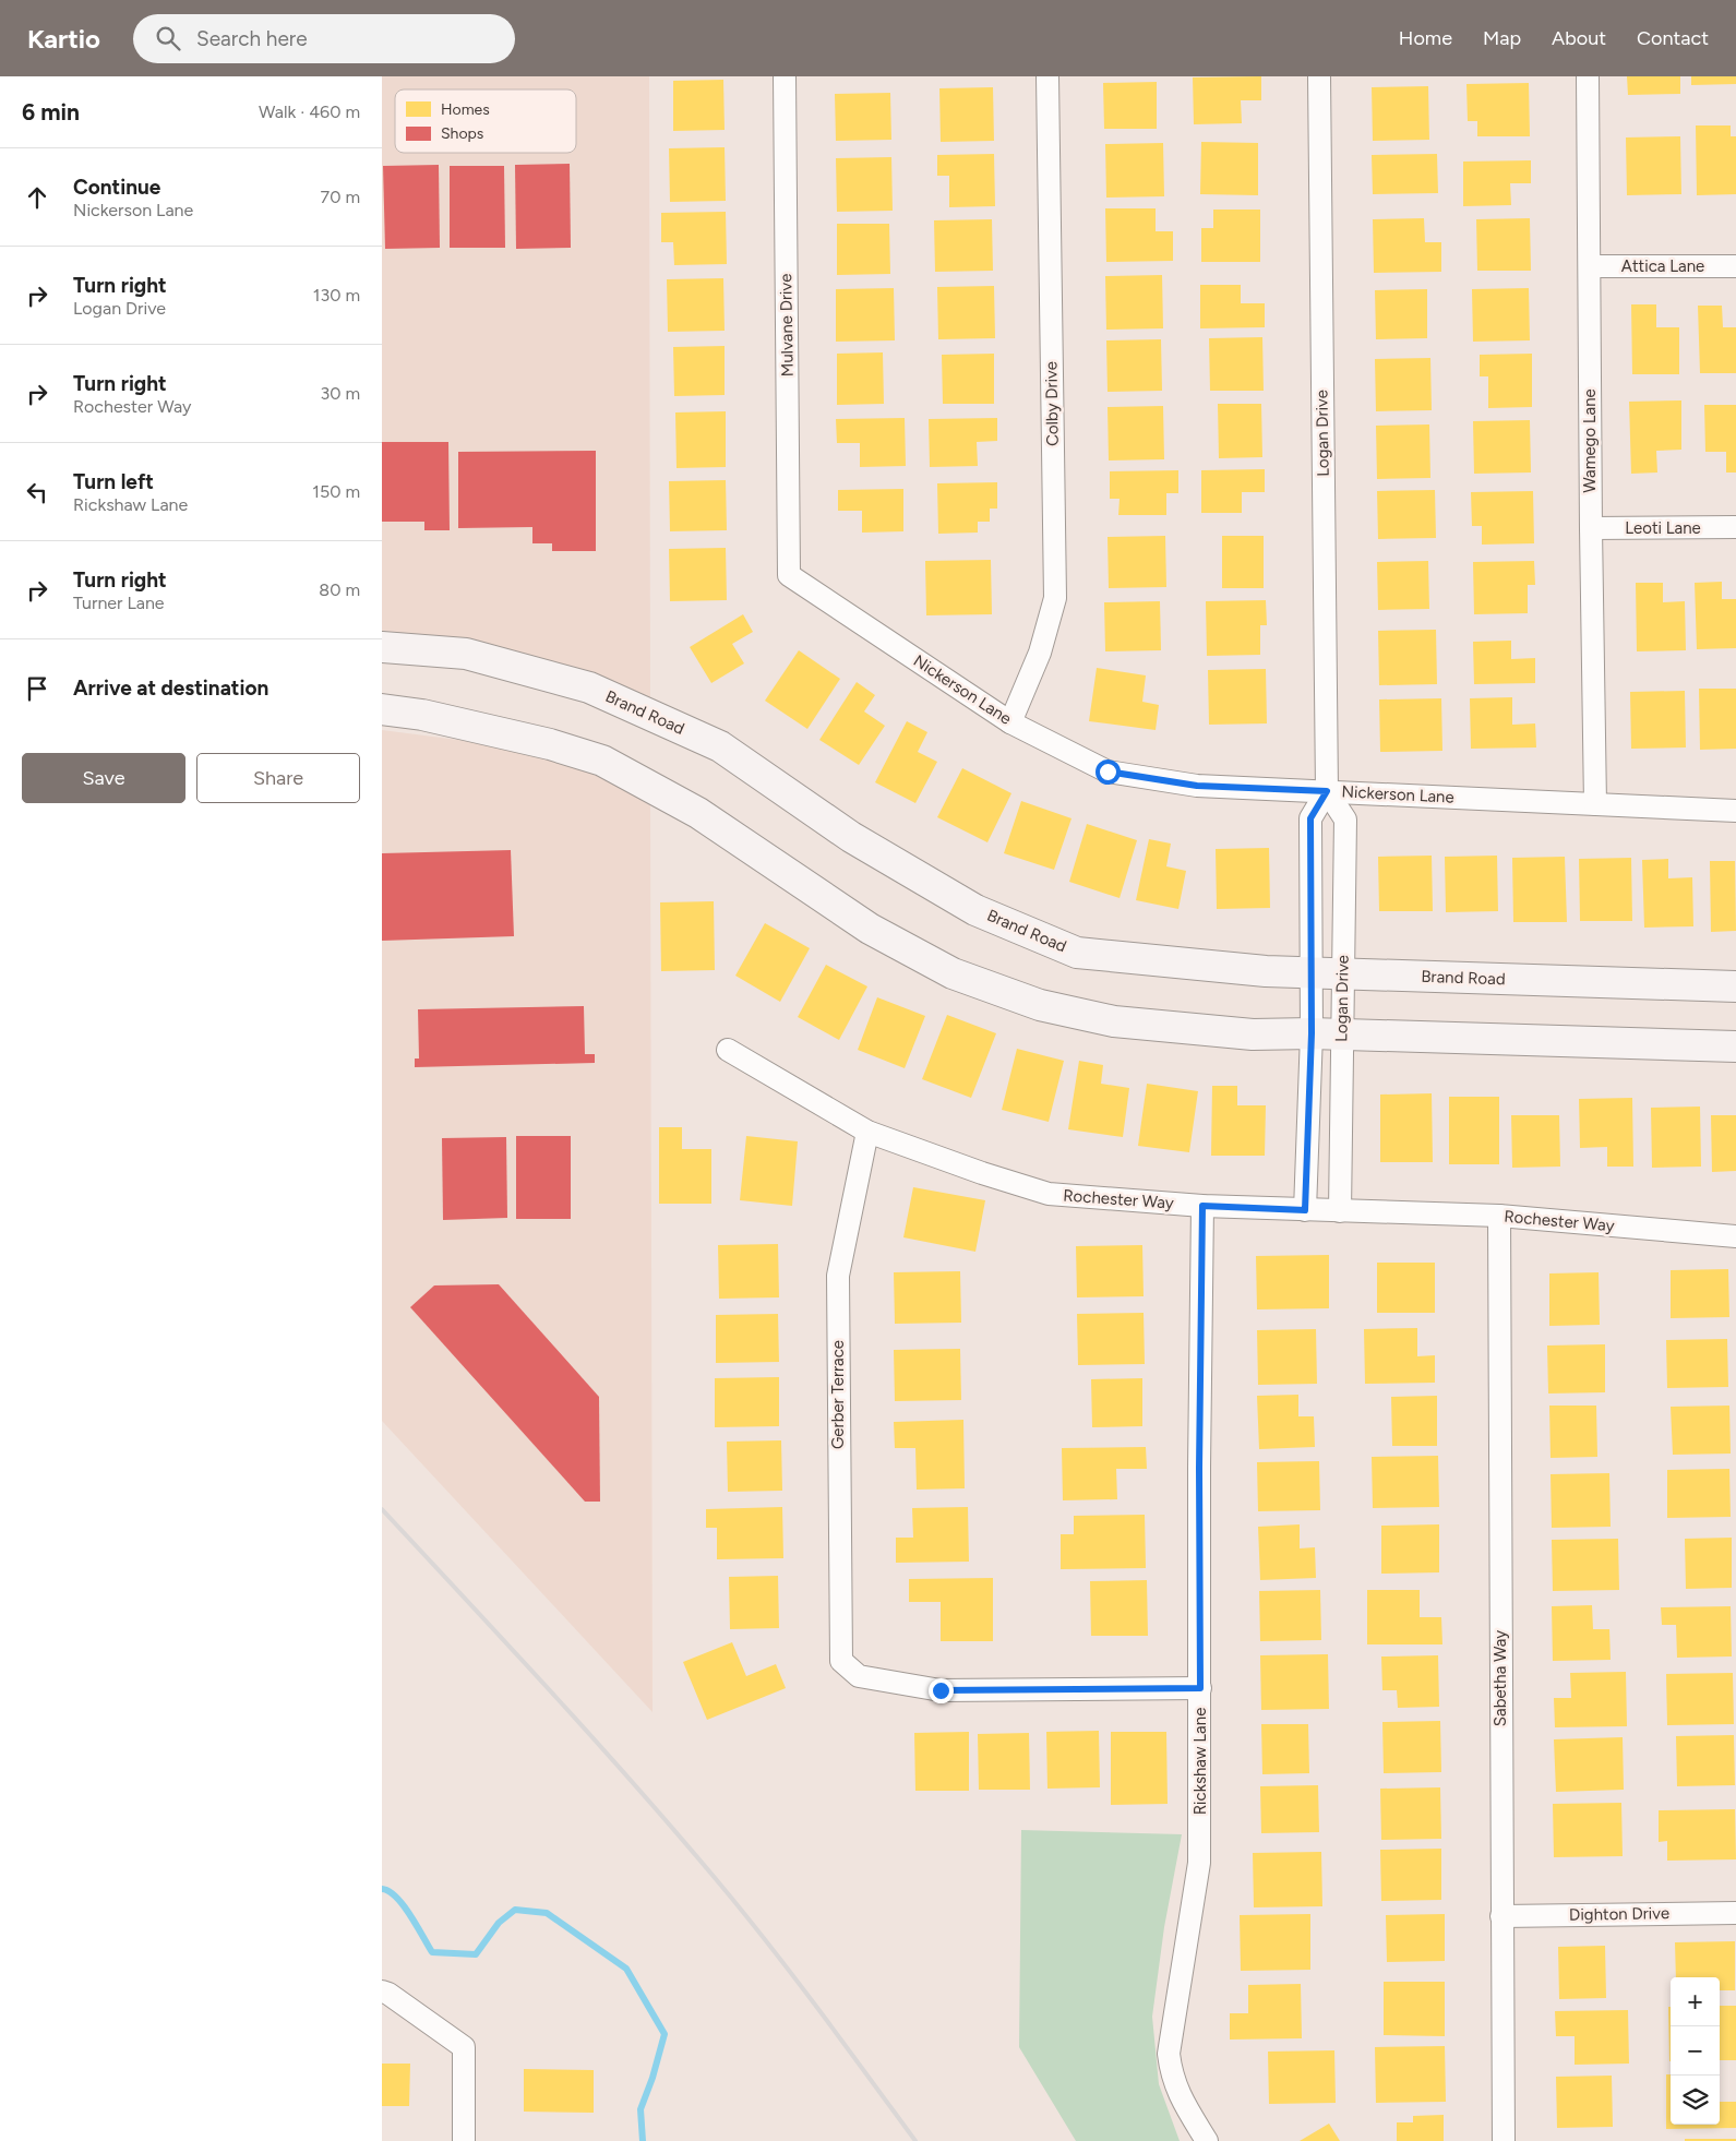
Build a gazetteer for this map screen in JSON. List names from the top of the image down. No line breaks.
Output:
{"streets":{"main road":["Brand Road"],"street":["Attica Lane","Mulvane Drive","Colby Drive","Logan Drive","Wamego Lane","Leoti Lane","Nickerson Lane","Rochester Way","Gerber Terrace","Sabetha Way","Rickshaw Lane","Dighton Drive"]},"crossings":[["Attica Lane","Wamego Lane"],["Mulvane Drive","Nickerson Lane"],["Colby Drive","Nickerson Lane"],["Logan Drive","Nickerson Lane"],["Logan Drive","Brand Road"],["Logan Drive","Rochester Way"],["Wamego Lane","Leoti Lane"],["Wamego Lane","Nickerson Lane"],["Rochester Way","Gerber Terrace"],["Rochester Way","Sabetha Way"],["Rochester Way","Rickshaw Lane"],["Gerber Terrace","Rickshaw Lane"],["Sabetha Way","Dighton Drive"]],"legend":["Homes","Shops"],"page":{"header":"Kartio","search":"Search here","nav":["Home","Map","About","Contact"],"heading":["6 min","Walk · 460 m"],"list":[["Continue","Nickerson Lane","70 m"],["Turn right","Logan Drive","130 m"],["Turn right","Rochester Way","30 m"],["Turn left","Rickshaw Lane","150 m"],["Turn right","Turner Lane","80 m"],"Arrive at destination"],"buttons":["Save","Share"],"map_buttons":["+","−"]}}
